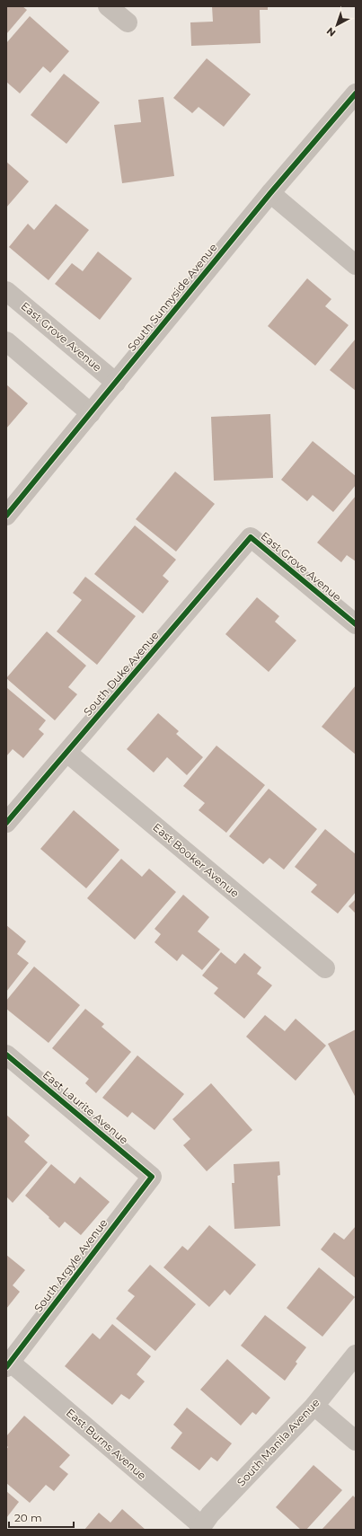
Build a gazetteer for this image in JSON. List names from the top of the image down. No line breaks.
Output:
{"streets":{"street":["South Sunnyside Avenue","East Grove Avenue","South Duke Avenue","East Booker Avenue","East Laurite Avenue","South Argyle Avenue","South Manila Avenue","East Burns Avenue"]},"crossings":[["South Sunnyside Avenue","East Grove Avenue"],["East Grove Avenue","South Duke Avenue"],["South Duke Avenue","East Booker Avenue"],["East Laurite Avenue","South Argyle Avenue"],["South Argyle Avenue","East Burns Avenue"],["South Manila Avenue","East Burns Avenue"]],"scale_bar":"20 m","north":"bottom left"}
